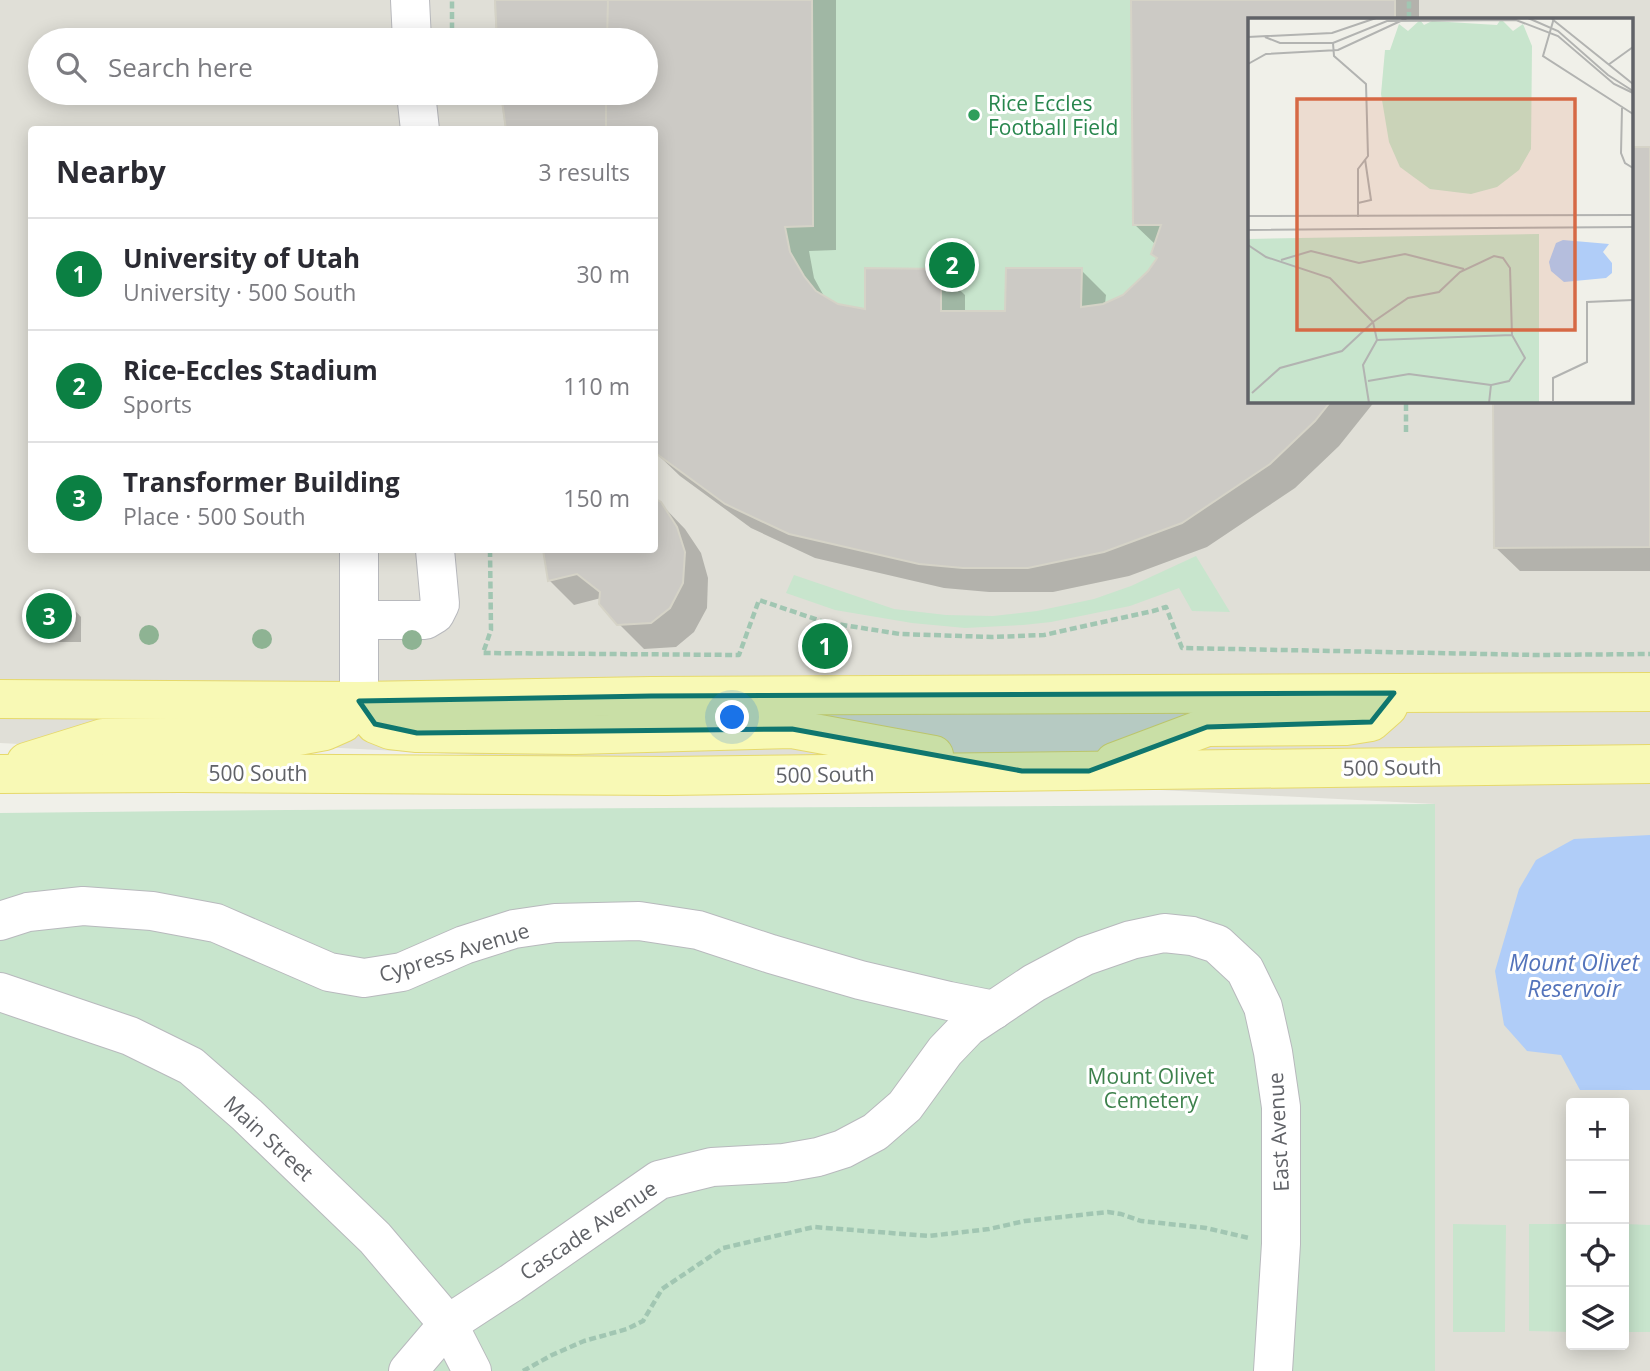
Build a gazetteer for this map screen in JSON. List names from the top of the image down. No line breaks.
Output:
{"streets":{"main road":["500 South"],"lane":["Cypress Avenue","East Avenue","Main Street","Cascade Avenue"]},"crossings":[["Cypress Avenue","East Avenue"],["Cypress Avenue","Cascade Avenue"],["East Avenue","Cascade Avenue"],["Main Street","Cascade Avenue"]],"water":["Mount Olivet Reservoir"],"parks":["Mount Olivet Cemetery"],"places":["Rice Eccles Football Field"],"page":{"search":"Search here","heading":["Nearby","3 results"],"list":[{"mark":"1","name":"University of Utah","note":"University · 500 South","value":"30 m"},{"mark":"2","name":"Rice-Eccles Stadium","note":"Sports","value":"110 m"},{"mark":"3","name":"Transformer Building","note":"Place · 500 South","value":"150 m"}],"pins":["2","3","1"],"map_buttons":["+","−"]}}
